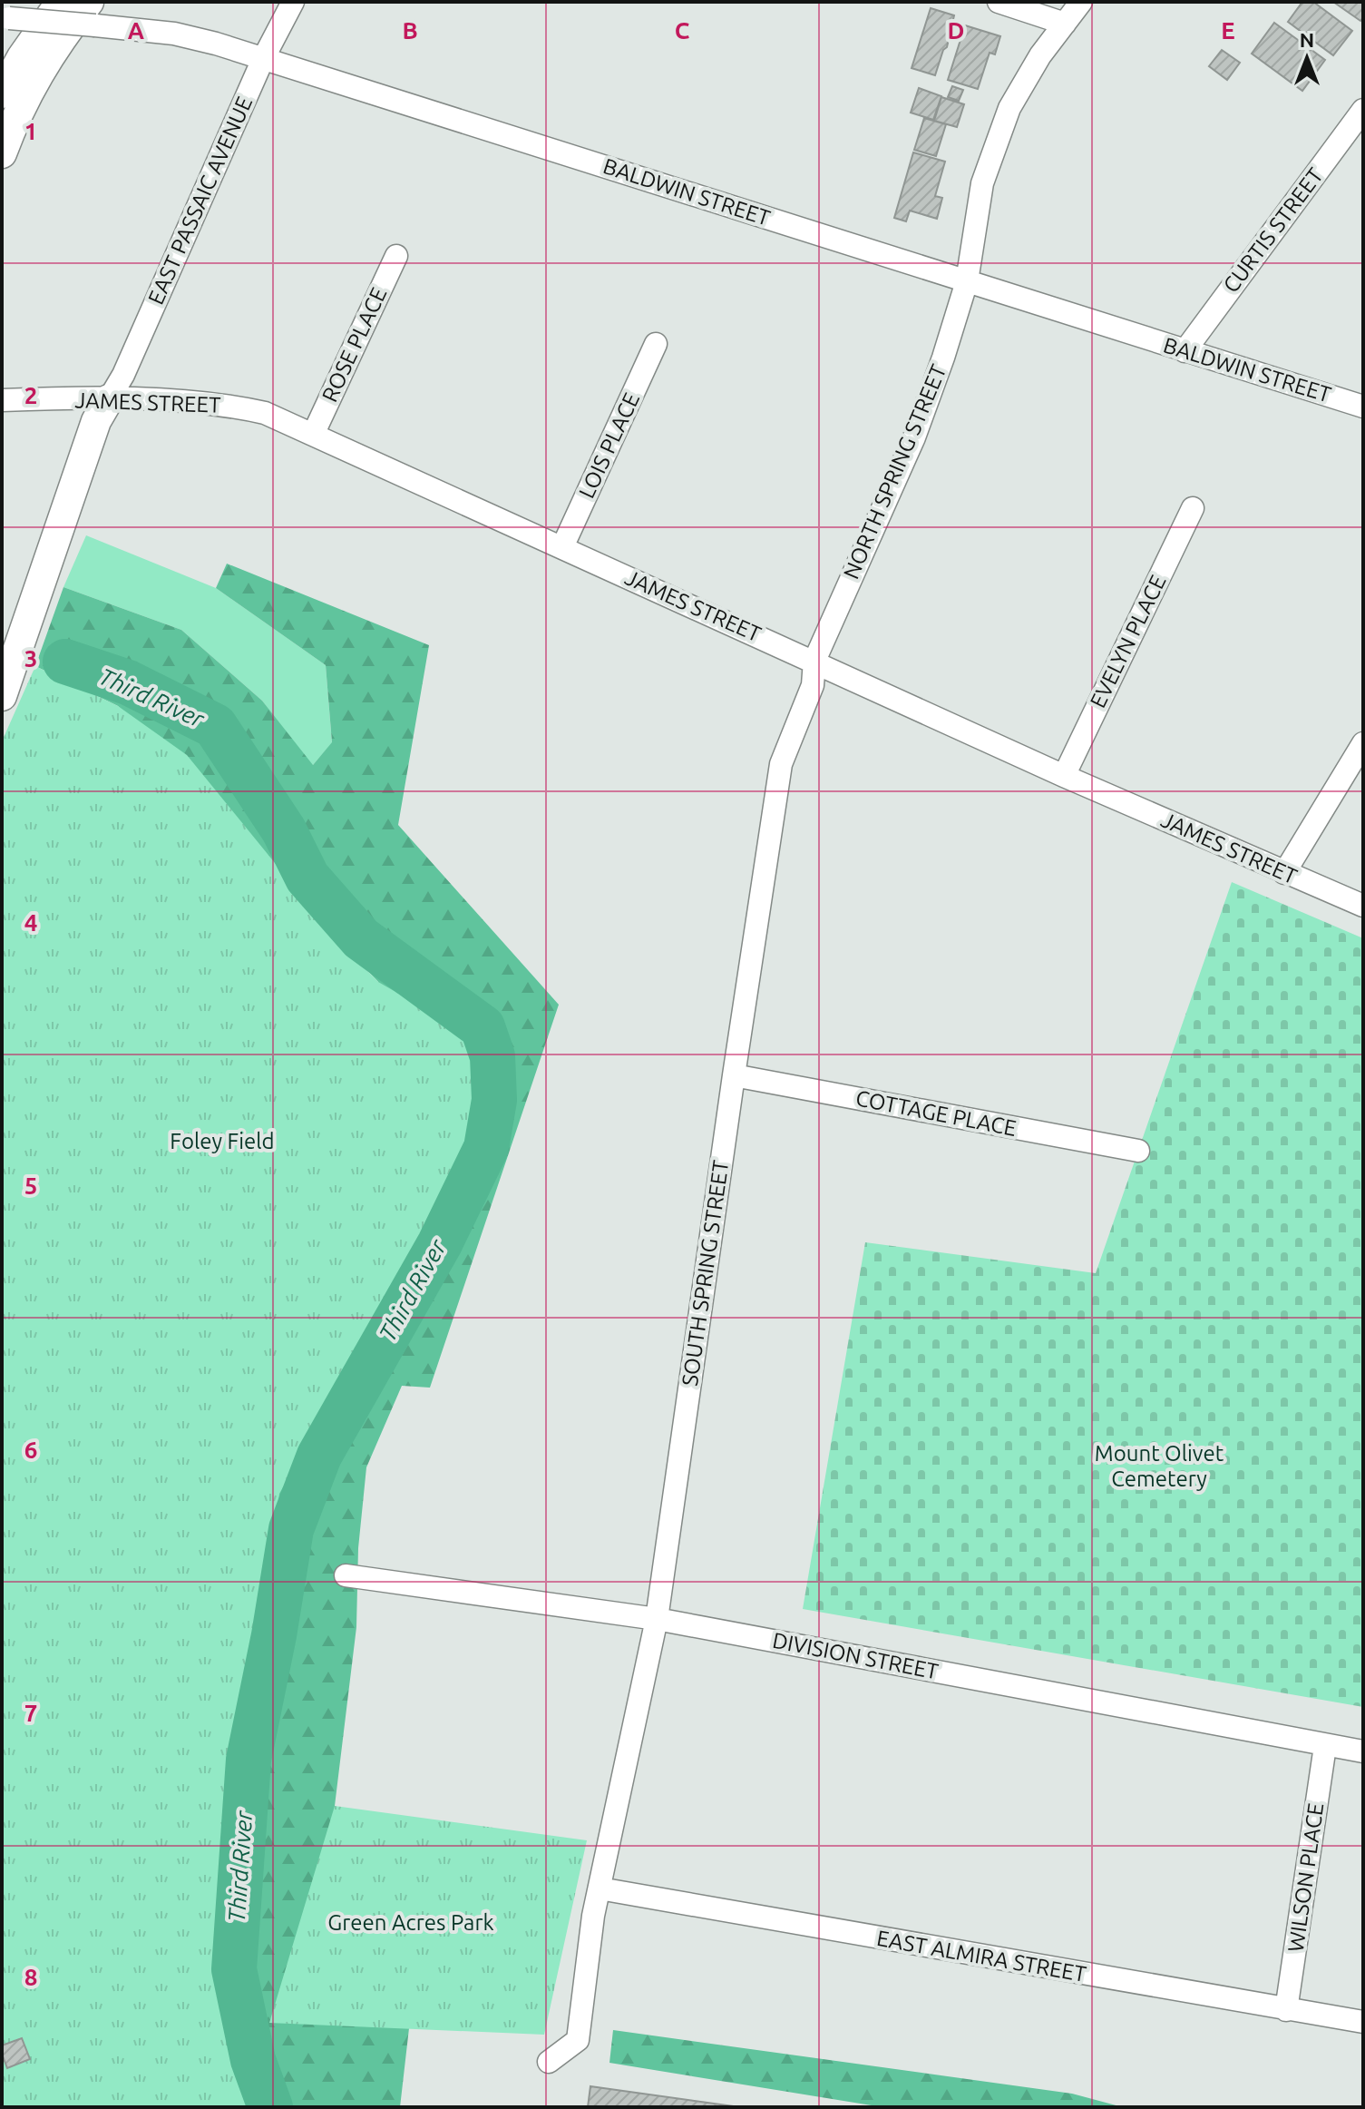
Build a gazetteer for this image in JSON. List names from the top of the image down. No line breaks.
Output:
{"streets":{"street":["BALDWIN STREET","EAST PASSAIC AVENUE","CURTIS STREET","ROSE PLACE","JAMES STREET","LOIS PLACE","NORTH SPRING STREET","EVELYN PLACE","COTTAGE PLACE","SOUTH SPRING STREET","DIVISION STREET","WILSON PLACE","EAST ALMIRA STREET"]},"crossings":[["BALDWIN STREET","EAST PASSAIC AVENUE"],["BALDWIN STREET","CURTIS STREET"],["BALDWIN STREET","NORTH SPRING STREET"],["EAST PASSAIC AVENUE","JAMES STREET"],["ROSE PLACE","JAMES STREET"],["JAMES STREET","LOIS PLACE"],["JAMES STREET","NORTH SPRING STREET"],["JAMES STREET","EVELYN PLACE"],["JAMES STREET","SOUTH SPRING STREET"],["NORTH SPRING STREET","SOUTH SPRING STREET"],["COTTAGE PLACE","SOUTH SPRING STREET"],["SOUTH SPRING STREET","DIVISION STREET"],["SOUTH SPRING STREET","EAST ALMIRA STREET"],["DIVISION STREET","WILSON PLACE"],["WILSON PLACE","EAST ALMIRA STREET"]],"water":["Third River"],"parks":["Foley Field","Mount Olivet Cemetery","Green Acres Park"],"north":"top","grid":{"columns":["A","B","C","D","E"],"rows":["1","2","3","4","5","6","7","8"]}}
